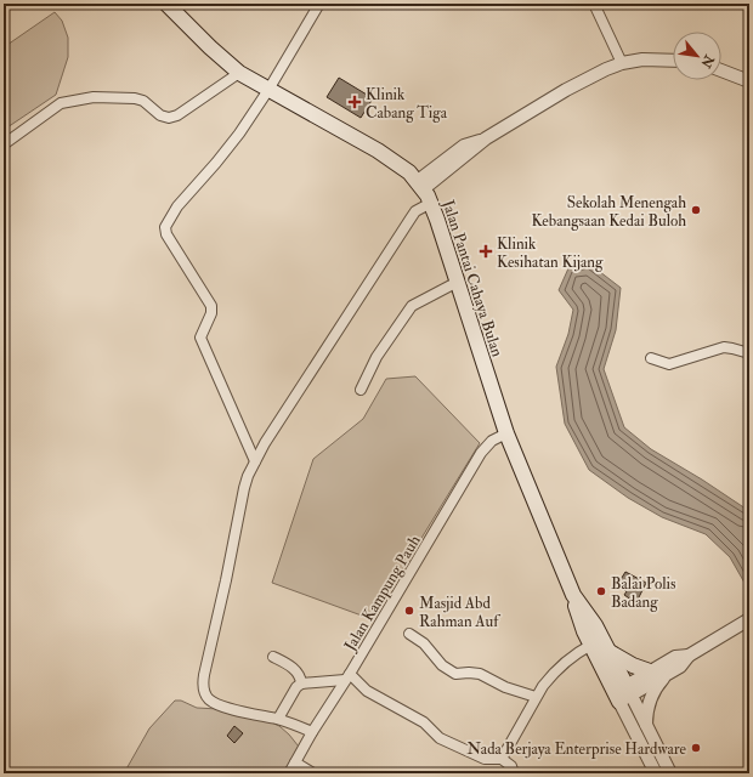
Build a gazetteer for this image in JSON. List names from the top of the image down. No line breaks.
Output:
{"streets":{"main road":["Jalan Pantai Cahaya Bulan"],"street":["Jalan Kampung Pauh"]},"crossings":[["Jalan Pantai Cahaya Bulan","Jalan Kampung Pauh"]],"places":{"health":["Klinik Cabang Tiga","Klinik Kesihatan Kijang"],"other":["Sekolah Menengah Kebangsaan Kedai Buloh","Balai Polis Badang","Masjid Abd Rahman Auf","Nada Berjaya Enterprise Hardware"]},"north":"bottom right"}
